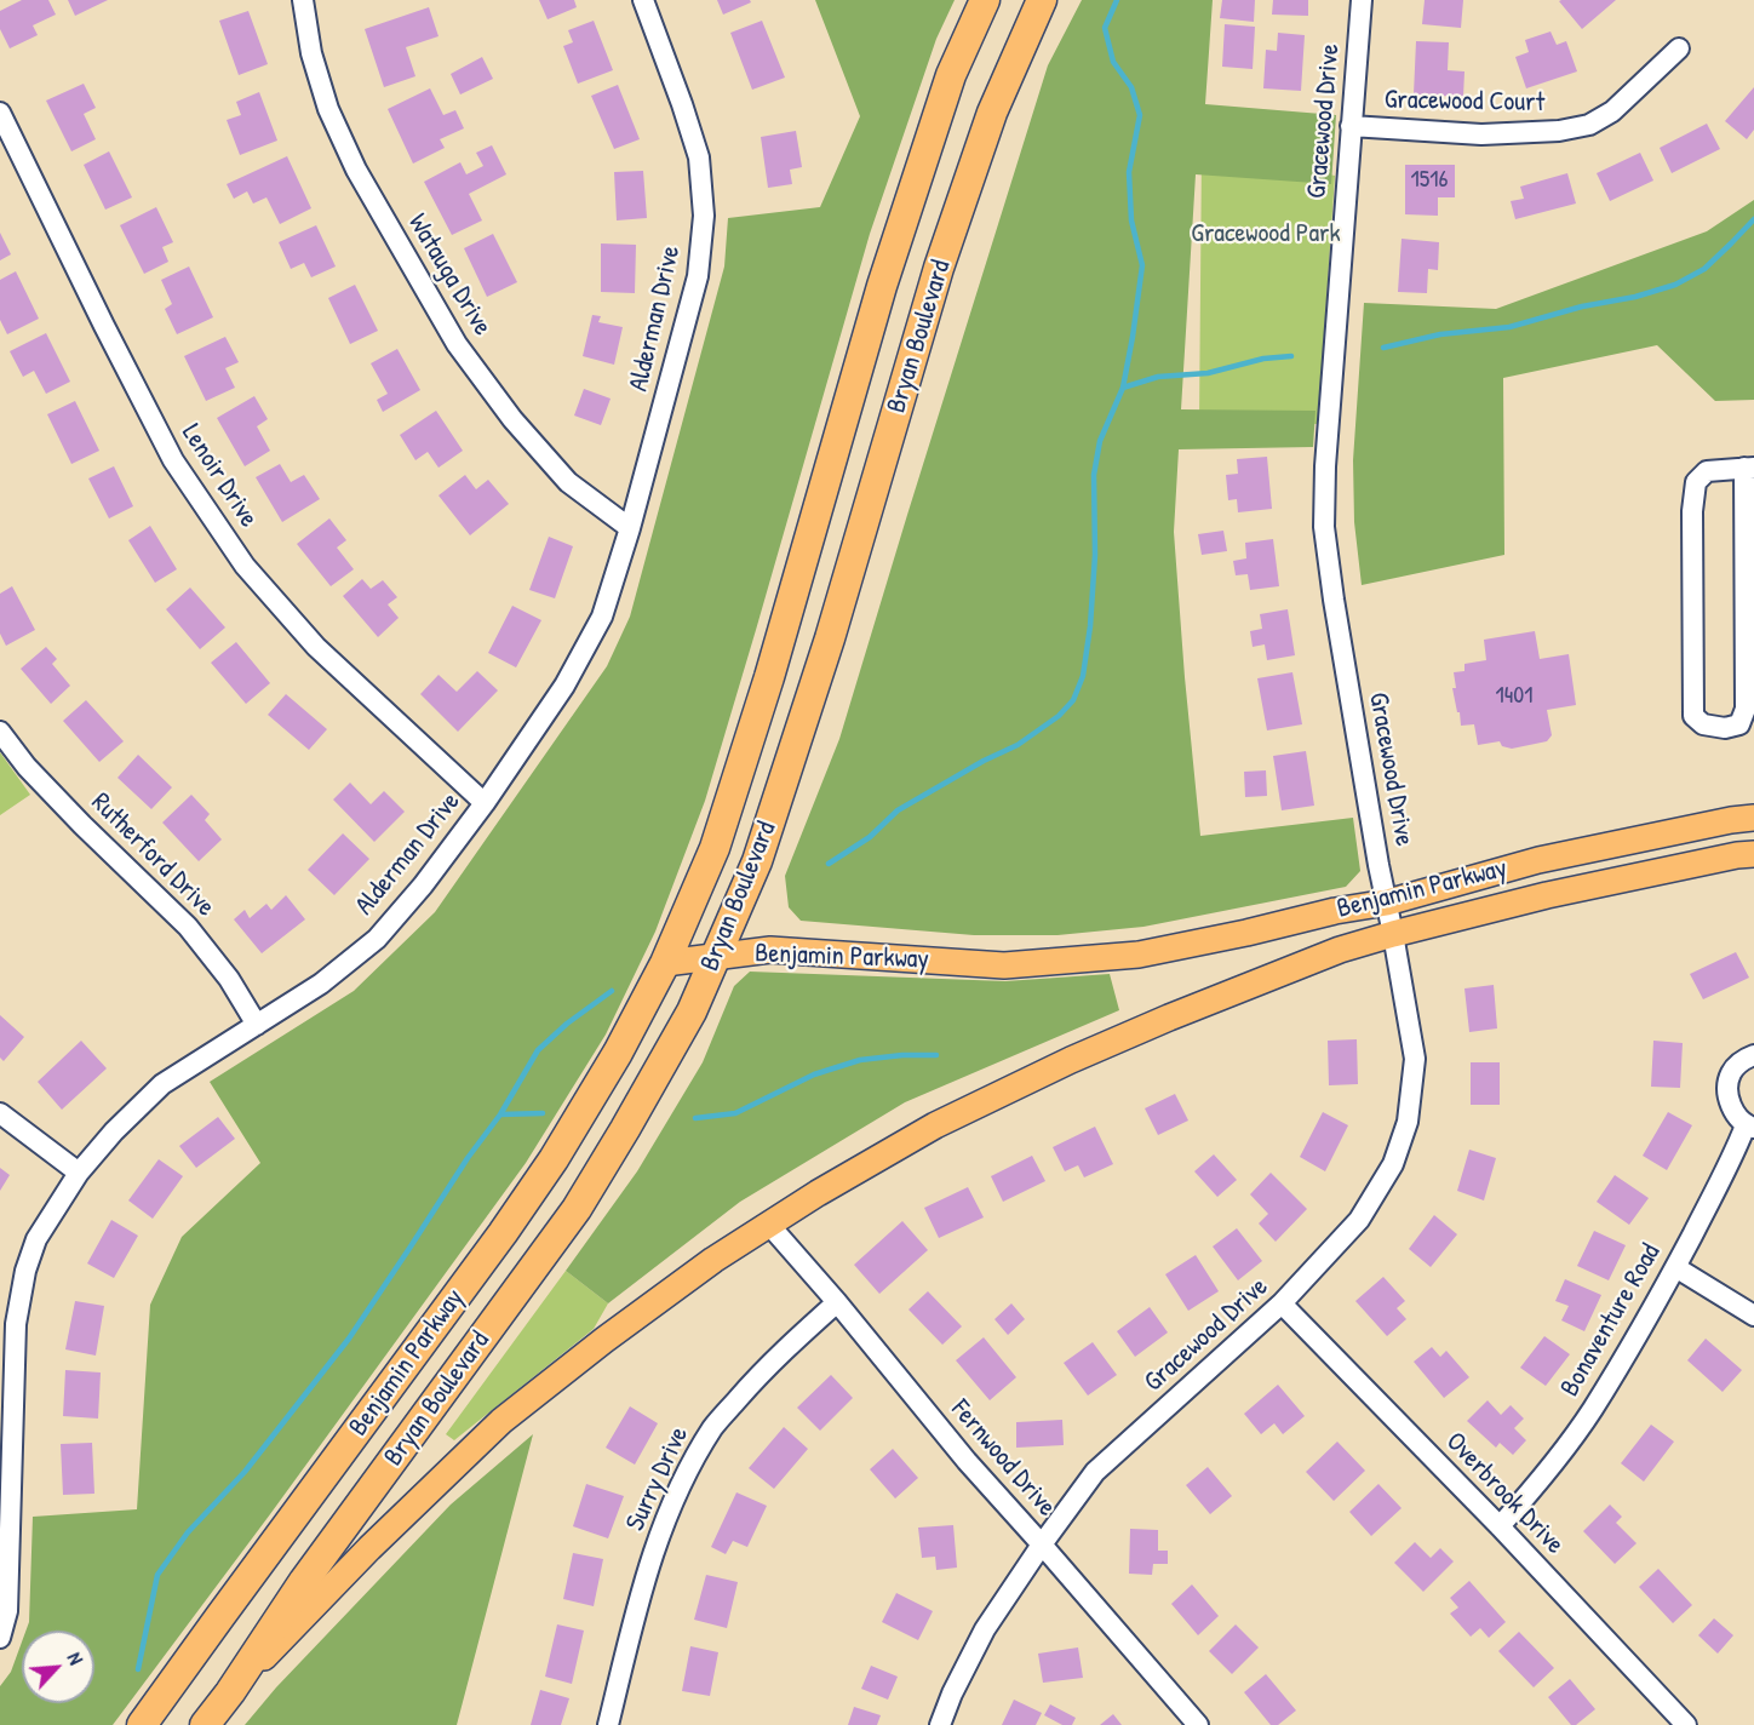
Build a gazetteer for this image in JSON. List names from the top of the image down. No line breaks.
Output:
{"streets":{"highway":["Bryan Boulevard","Benjamin Parkway"],"street":["Gracewood Court","Gracewood Drive","Watauga Drive","Alderman Drive","Lenoir Drive","Rutherford Drive","Bonaventure Road","Fernwood Drive","Surry Drive","Overbrook Drive"]},"crossings":[["Gracewood Court","Gracewood Drive"],["Gracewood Drive","Benjamin Parkway"],["Gracewood Drive","Fernwood Drive"],["Gracewood Drive","Overbrook Drive"],["Watauga Drive","Alderman Drive"],["Alderman Drive","Lenoir Drive"],["Alderman Drive","Rutherford Drive"],["Bryan Boulevard","Benjamin Parkway"],["Benjamin Parkway","Fernwood Drive"],["Bonaventure Road","Overbrook Drive"],["Fernwood Drive","Surry Drive"]],"parks":["Gracewood Park"],"house_numbers":["1516","1401"],"north":"top right"}
